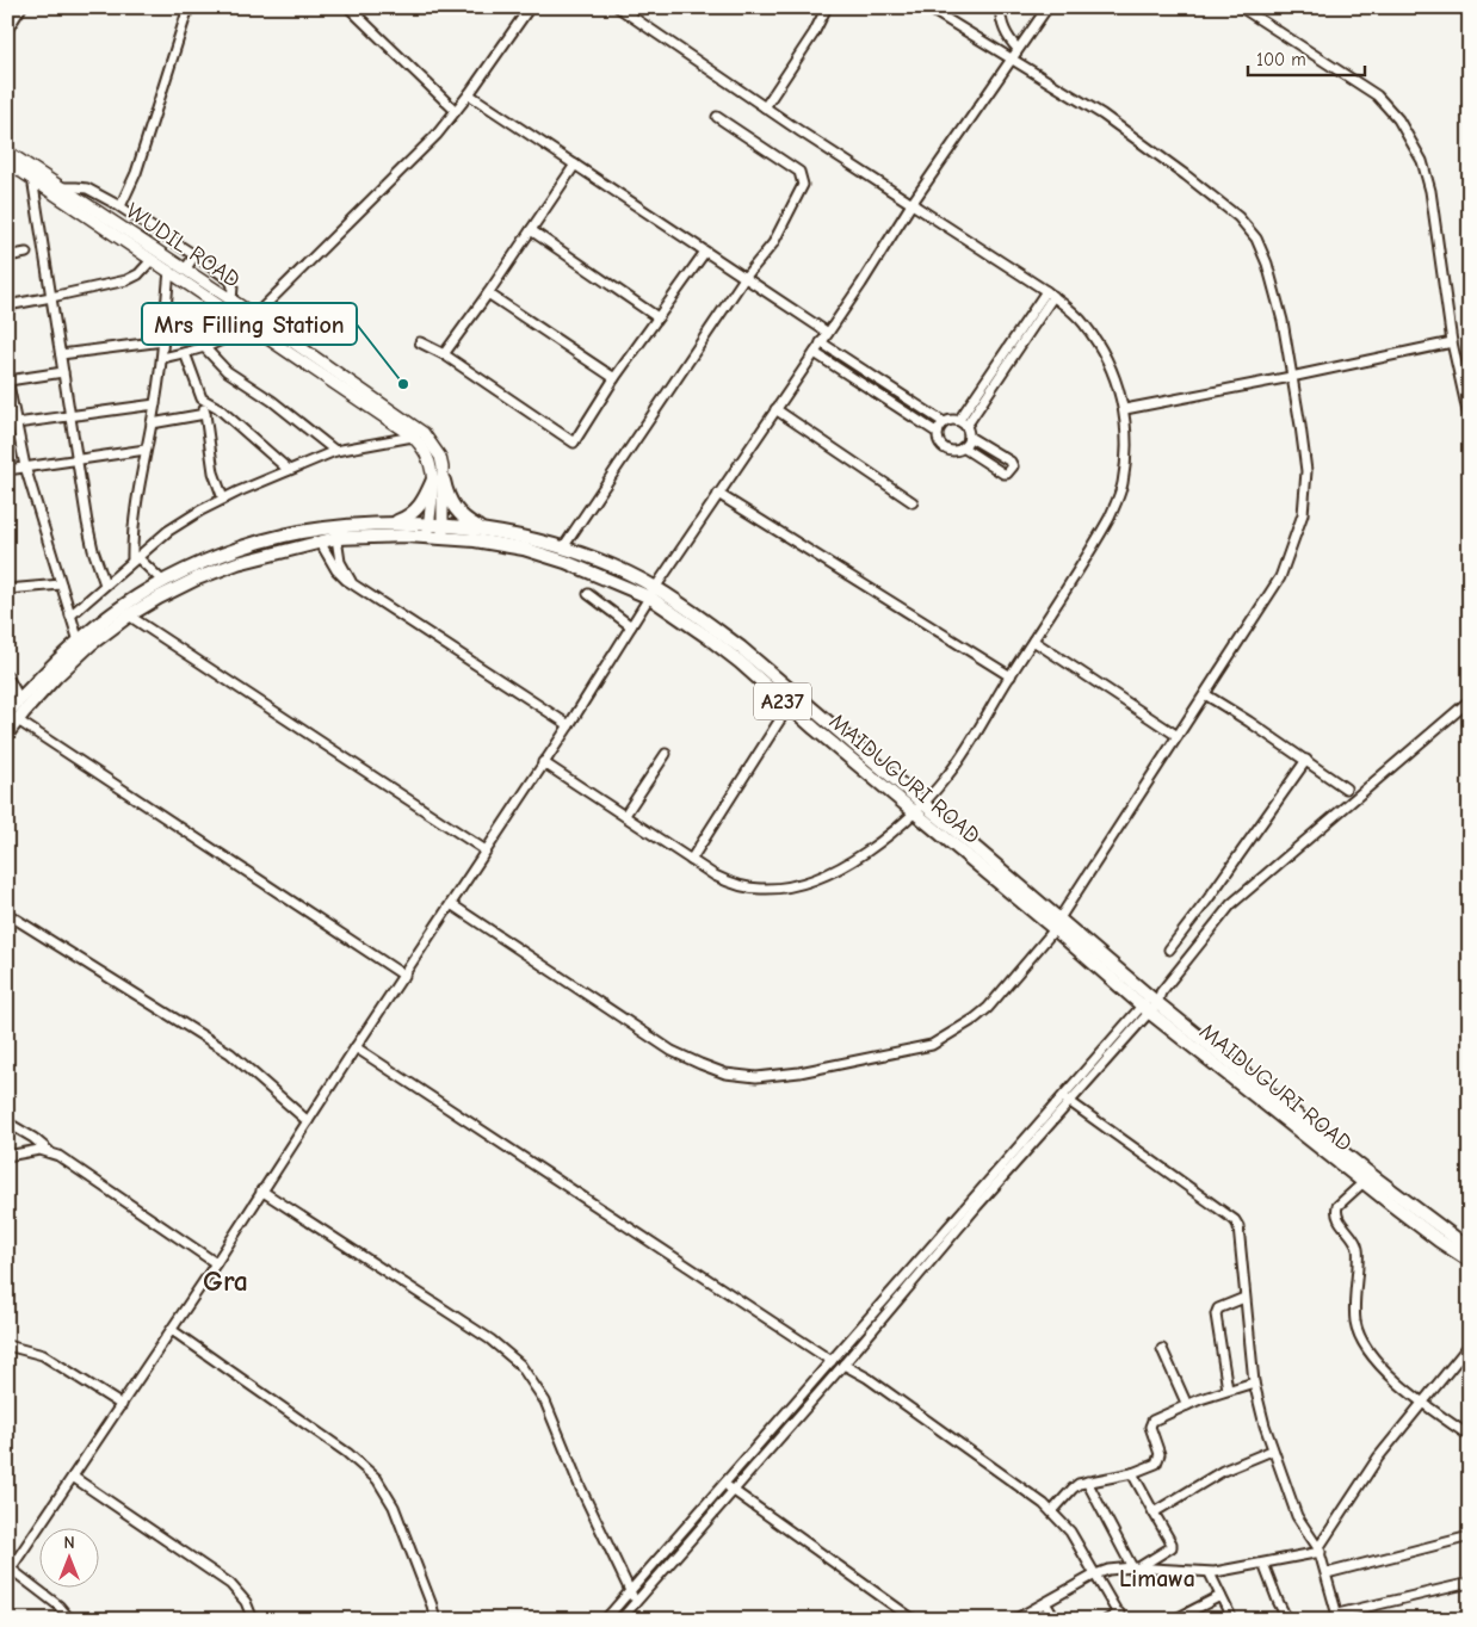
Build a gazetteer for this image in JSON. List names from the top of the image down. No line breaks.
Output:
{"streets":{"highway":["A237","MAIDUGURI ROAD"],"main road":["WUDIL ROAD"]},"crossings":[["WUDIL ROAD","MAIDUGURI ROAD"]],"districts":["Gra","Limawa"],"places":["Mrs Filling Station"],"scale_bar":"100 m","north":"top"}
